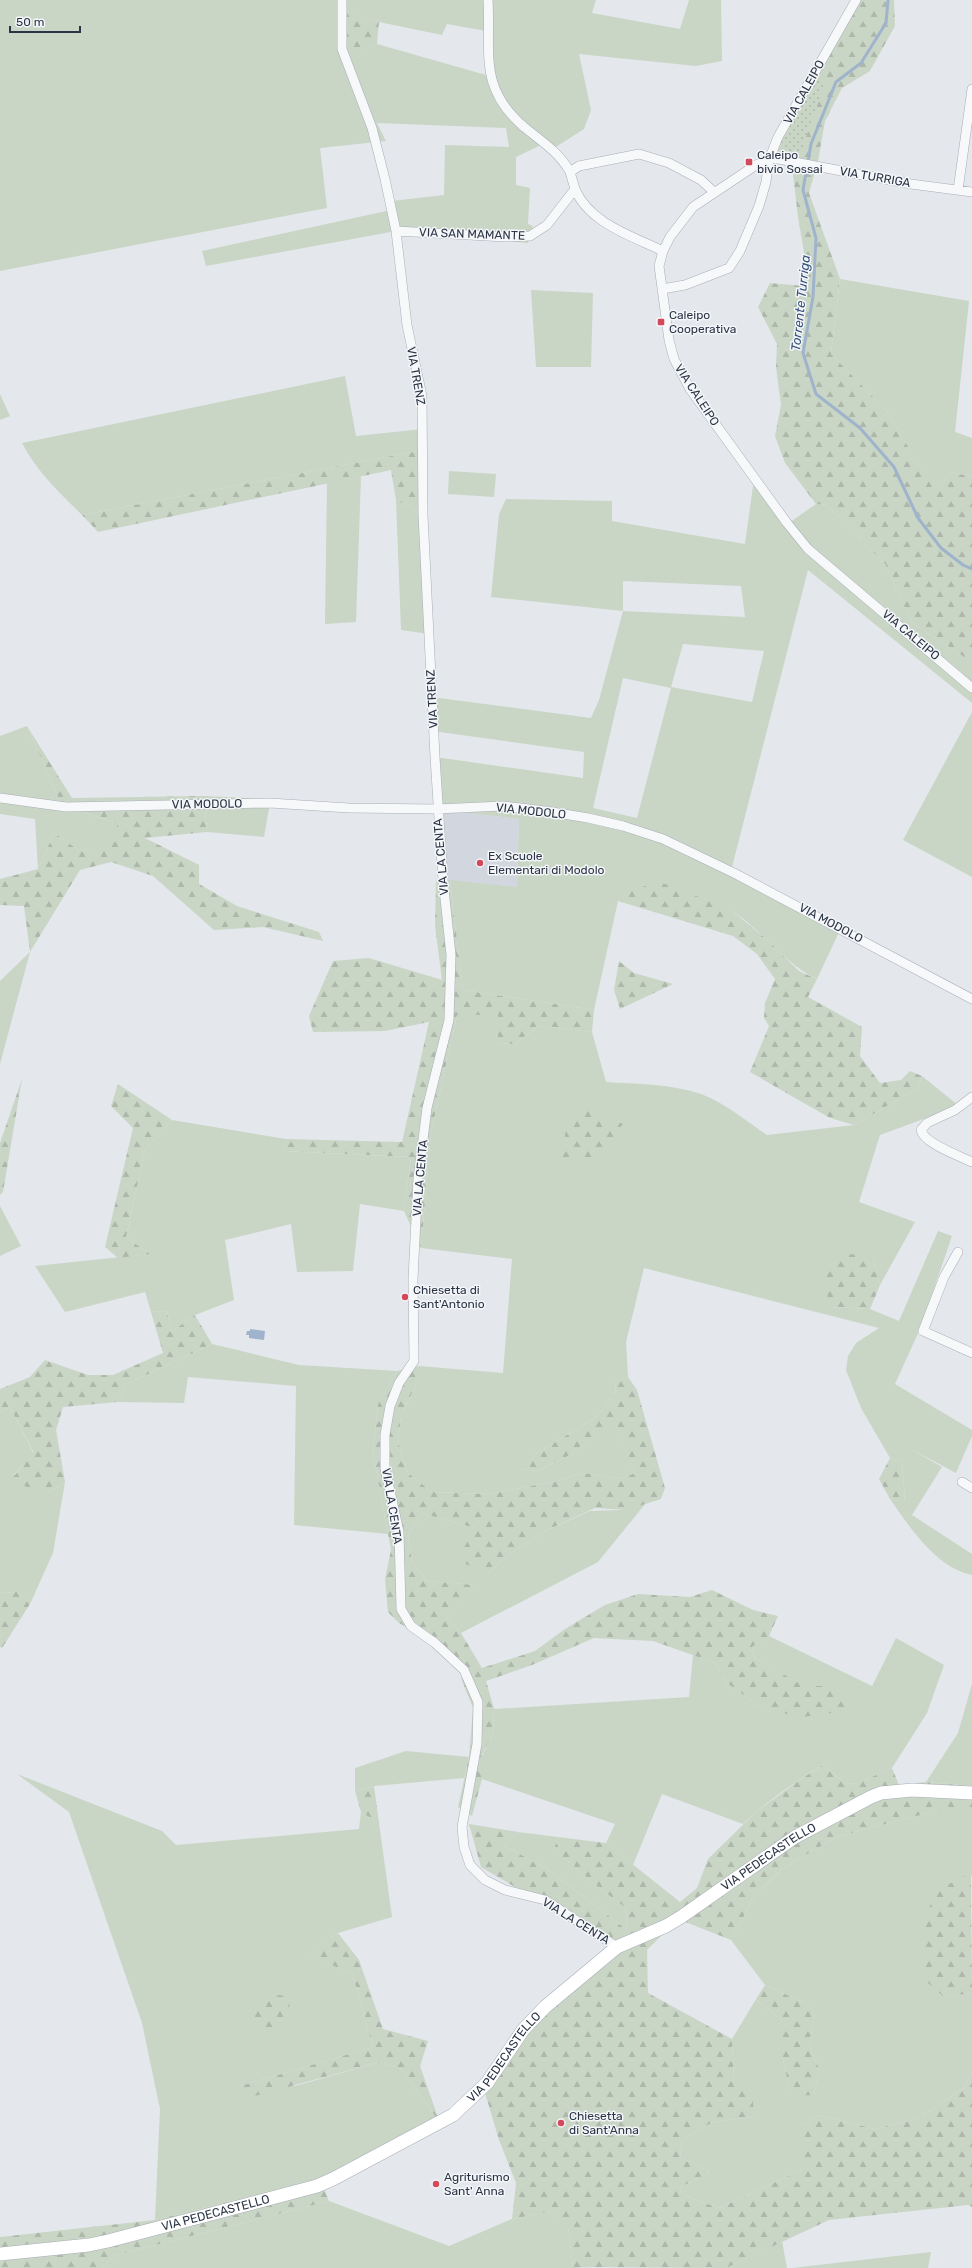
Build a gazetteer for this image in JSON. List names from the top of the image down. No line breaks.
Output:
{"streets":{"street":["VIA CALEIPO","VIA TURRIGA","VIA SAN MAMANTE","VIA TRENZ","VIA MODOLO","VIA LA CENTA","VIA PEDECASTELLO"]},"crossings":[["VIA CALEIPO","VIA TURRIGA"],["VIA SAN MAMANTE","VIA TRENZ"],["VIA TRENZ","VIA MODOLO"],["VIA TRENZ","VIA LA CENTA"],["VIA MODOLO","VIA LA CENTA"],["VIA LA CENTA","VIA PEDECASTELLO"]],"water":["Torrente Turriga"],"places":{"transit":["Caleipo bivio Sossai","Caleipo Cooperativa"],"other":["Ex Scuole Elementari di Modolo","Chiesetta di Sant'Antonio","Chiesetta di Sant'Anna","Agriturismo Sant' Anna"]},"scale_bar":"50 m"}
